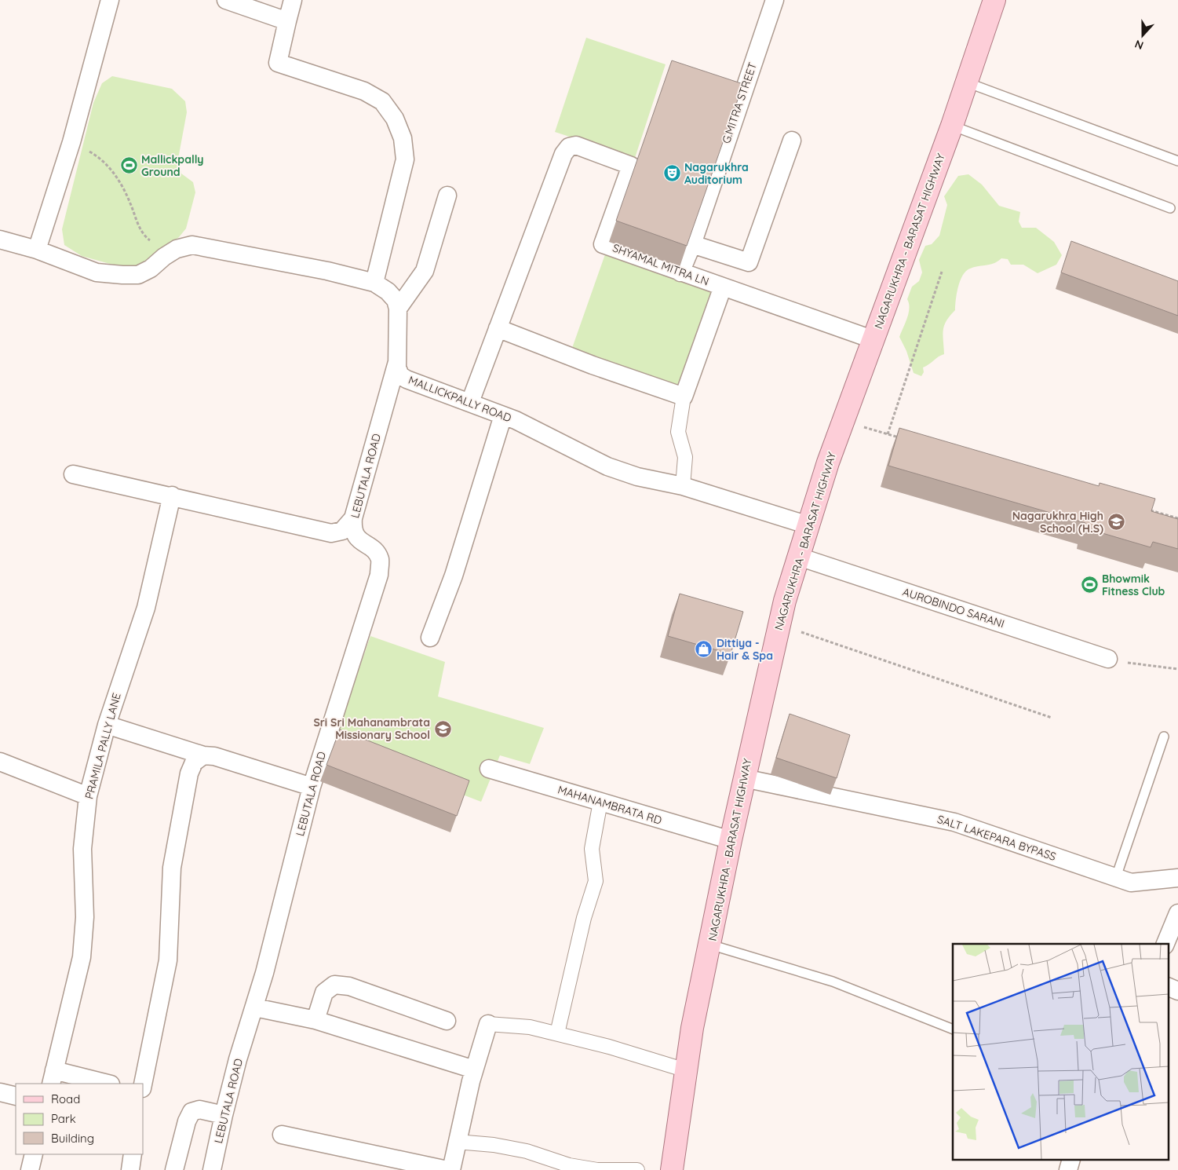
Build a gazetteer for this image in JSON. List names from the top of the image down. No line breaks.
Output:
{"streets":{"main road":["NAGARUKHRA - BARASAT HIGHWAY"],"street":["G.MITRA STREET","SHYAMAL MITRA LN","MALLICKPALLY ROAD","LEBUTALA ROAD","AUROBINDO SARANI","PRAMILA PALLY LANE","MAHANAMBRATA RD","SALT LAKEPARA BYPASS"]},"crossings":[["G.MITRA STREET","SHYAMAL MITRA LN"],["NAGARUKHRA - BARASAT HIGHWAY","SHYAMAL MITRA LN"],["NAGARUKHRA - BARASAT HIGHWAY","MALLICKPALLY ROAD"],["NAGARUKHRA - BARASAT HIGHWAY","AUROBINDO SARANI"],["NAGARUKHRA - BARASAT HIGHWAY","MAHANAMBRATA RD"],["NAGARUKHRA - BARASAT HIGHWAY","SALT LAKEPARA BYPASS"],["SHYAMAL MITRA LN","MALLICKPALLY ROAD"],["MALLICKPALLY ROAD","LEBUTALA ROAD"]],"places":{"sports":["Mallickpally Ground","Bhowmik Fitness Club"],"theatre":["Nagarukhra Auditorium"],"school or university":["Nagarukhra High School (H.S)","Sri Sri Mahanambrata Missionary School"],"shop":["Dittiya - Hair & Spa"]},"legend":["Road","Park","Building"],"north":"bottom"}
